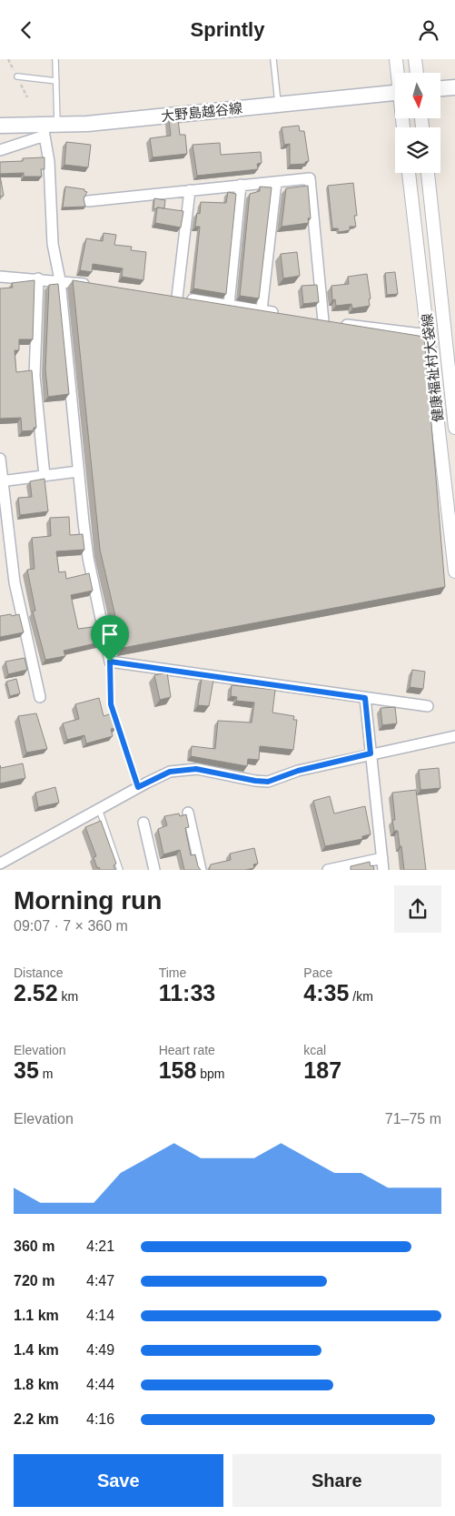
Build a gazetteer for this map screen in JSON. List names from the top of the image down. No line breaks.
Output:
{"streets":{"main road":["大野島越谷線"],"street":["健康福祉村大袋線"]},"north":"bottom","page":{"header":"Sprintly","heading":["Morning run","09:07 · 7 × 360 m"],"stats":[["Distance","2.52 km"],["Time","11:33"],["Pace","4:35 /km"],["Elevation","35 m"],["Heart rate","158 bpm"],["kcal","187"]],"chart":["Elevation","71–75 m"],"list":[{"name":"360 m","note":"4:21"},{"name":"720 m","note":"4:47"},{"name":"1.1 km","note":"4:14"},{"name":"1.4 km","note":"4:49"},{"name":"1.8 km","note":"4:44"},{"name":"2.2 km","note":"4:16"}],"buttons":["Save","Share"]}}
